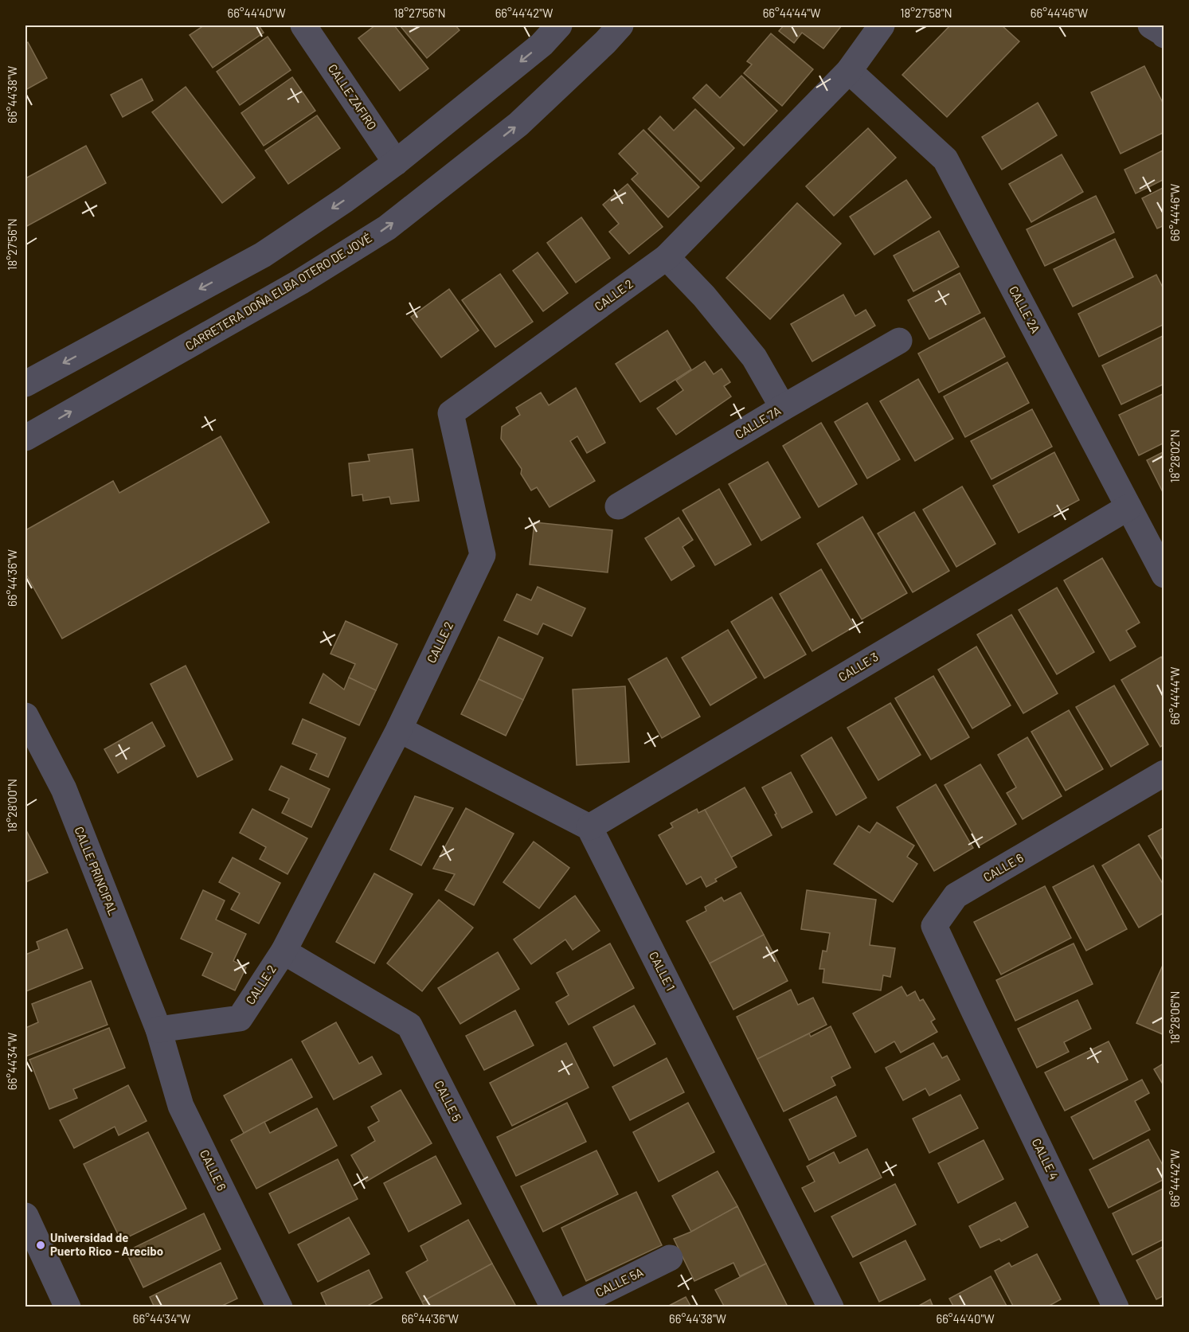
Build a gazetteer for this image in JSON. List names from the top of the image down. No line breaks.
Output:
{"streets":{"street":["CALLE ZAFIRO","CARRETERA DOÑA ELBA OTERO DE JOVÉ","CALLE 2","CALLE 2A","CALLE 7A","CALLE 3","CALLE 6","CALLE PRINCIPAL","CALLE 1","CALLE 5","CALLE 4","CALLE 5A"]},"crossings":[["CALLE 2","CALLE 2A"],["CALLE 2","CALLE 6"],["CALLE 2","CALLE PRINCIPAL"],["CALLE 2","CALLE 5"],["CALLE 2A","CALLE 3"],["CALLE 3","CALLE 1"],["CALLE 6","CALLE PRINCIPAL"],["CALLE 6","CALLE 4"]],"places":["Universidad de Puerto Rico - Arecibo"],"coordinates":["66°44'40\"W","18°27'56\"N","66°44'42\"W","66°44'44\"W","18°27'58\"N","66°44'46\"W","66°44'38\"W","18°28'02\"N","66°44'36\"W","18°28'00\"N","18°28'06\"N","66°44'34\"W"]}
